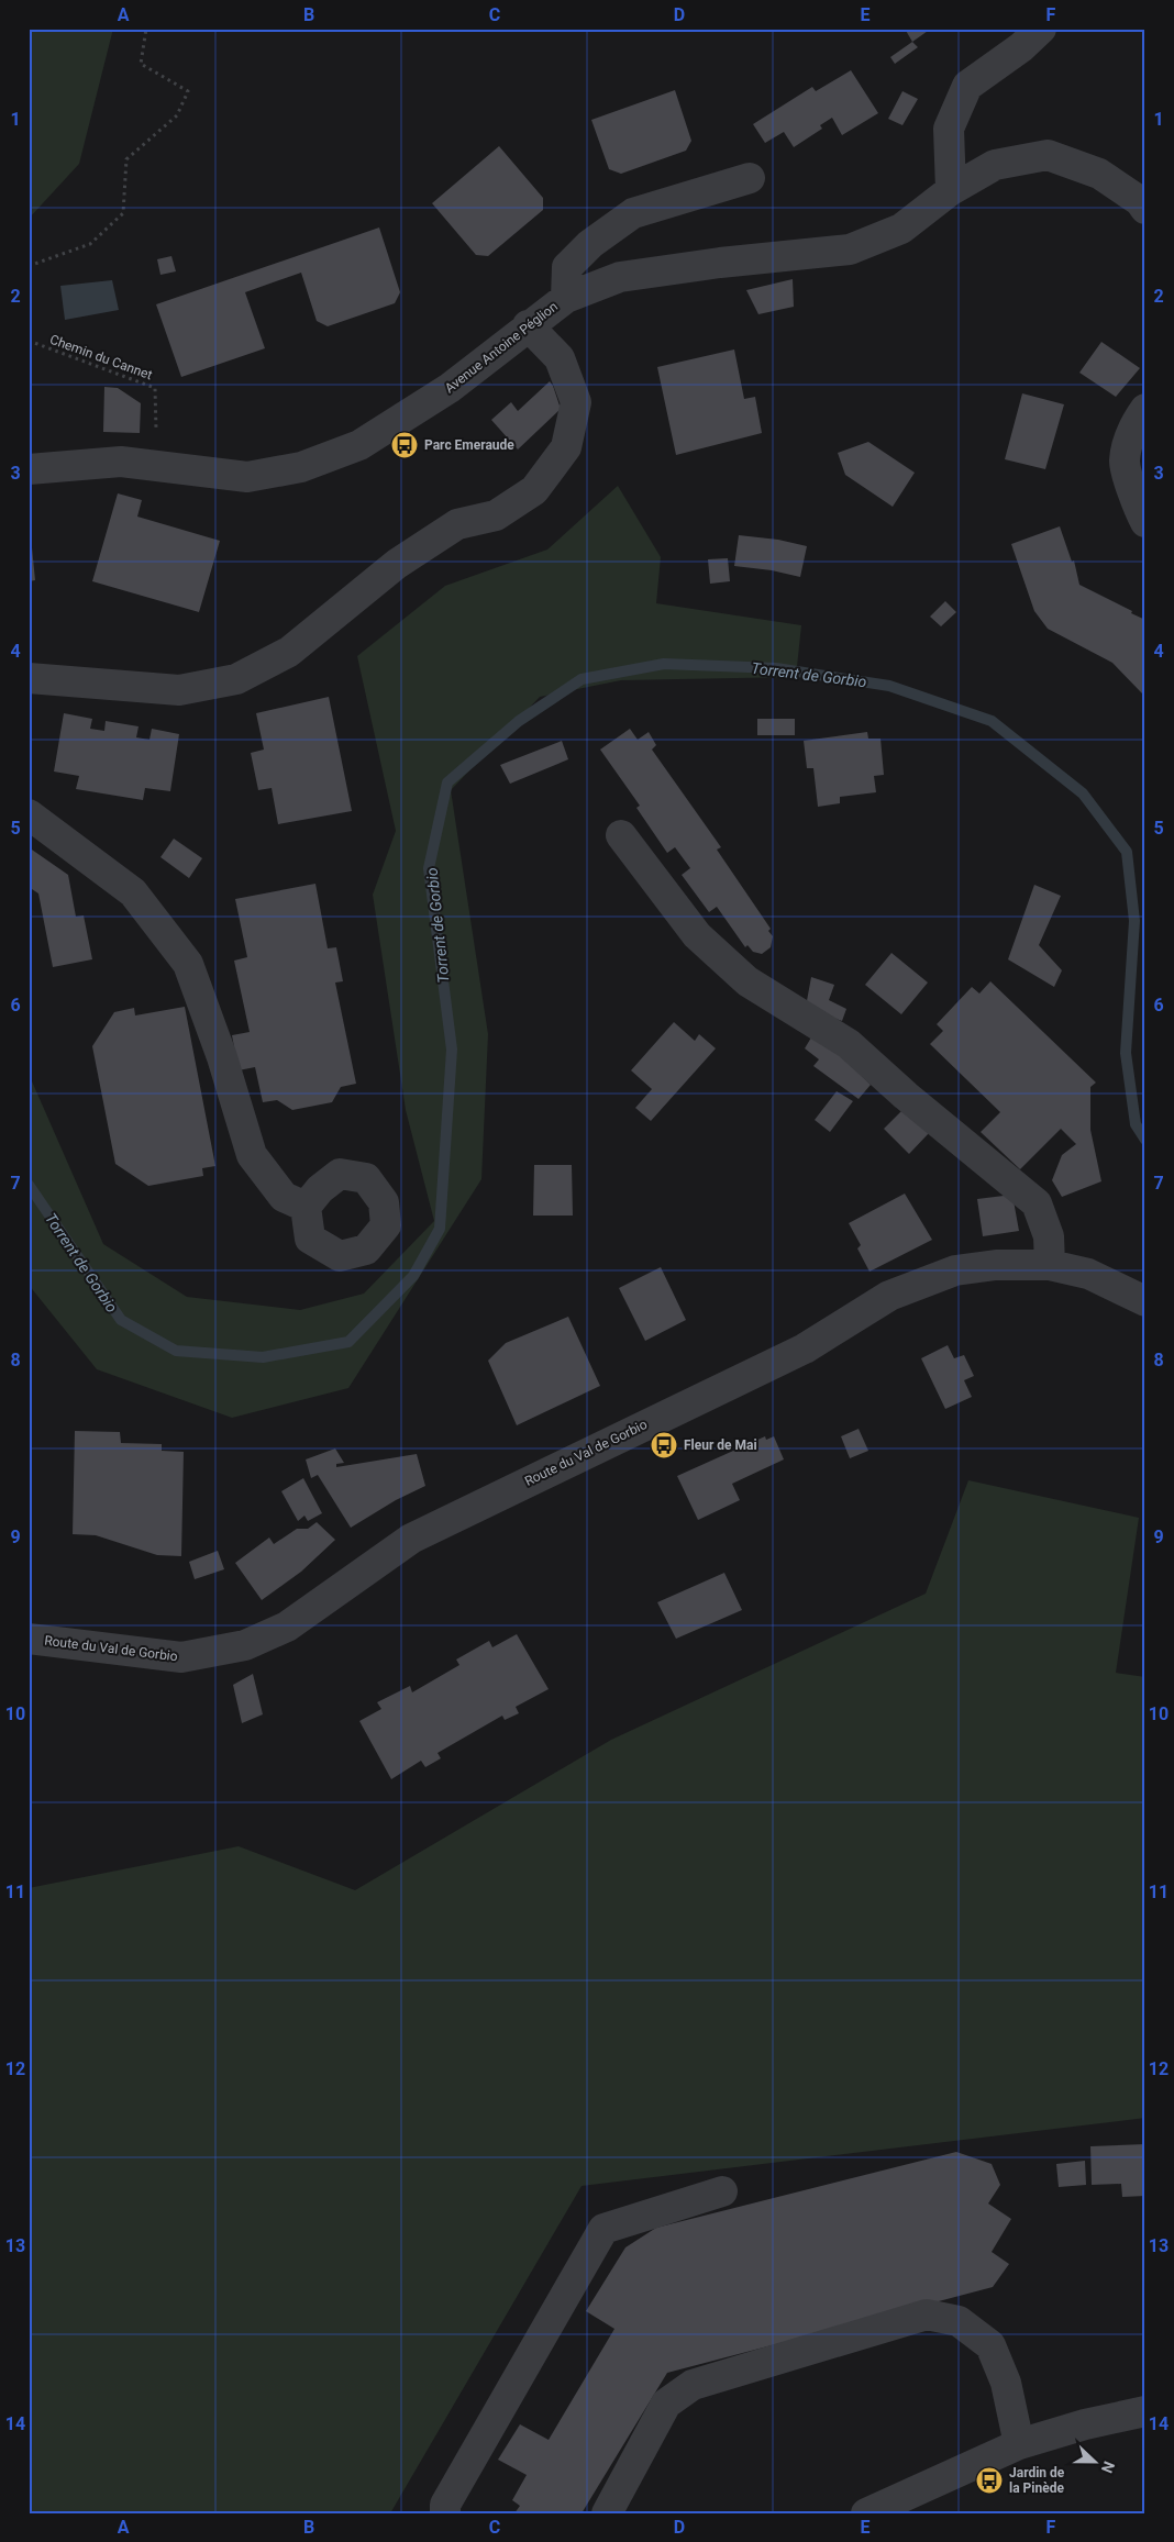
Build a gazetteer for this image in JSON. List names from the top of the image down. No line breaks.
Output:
{"streets":{"street":["Avenue Antoine Péglion","Route du Val de Gorbio"],"path":["Chemin du Cannet"]},"crossings":[["Avenue Antoine Péglion","Chemin du Cannet"]],"water":["Torrent de Gorbio"],"places":{"bus stop":["Parc Emeraude","Fleur de Mai","Jardin de la Pinède"]},"north":"right","grid":{"columns":["A","B","C","D","E","F"],"rows":["1","2","3","4","5","6","7","8","9","10","11","12","13","14"]}}
